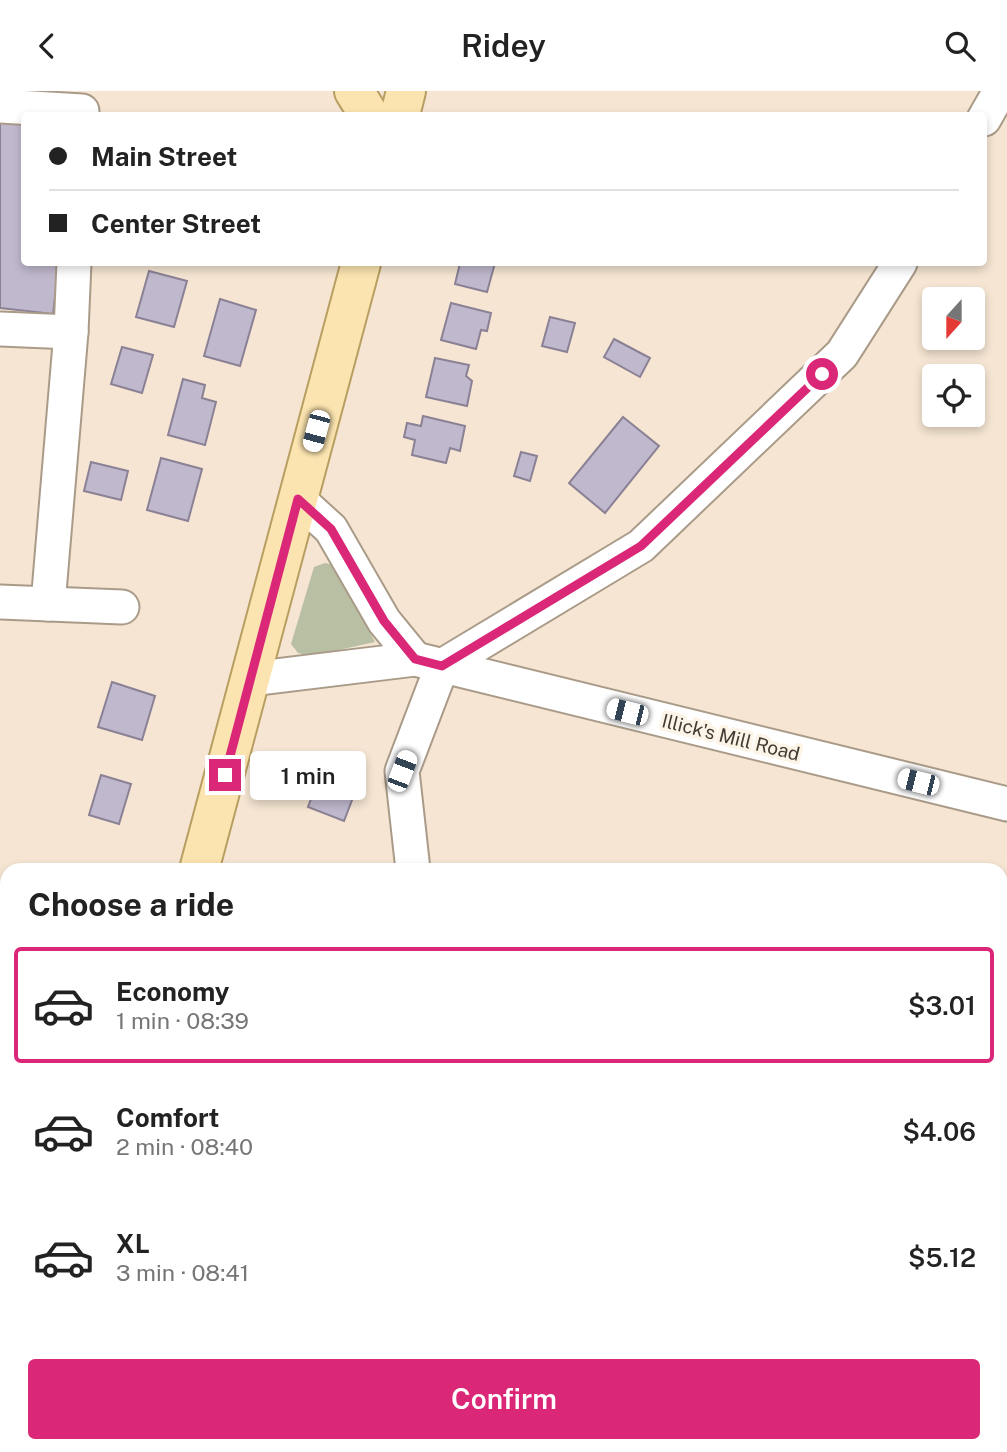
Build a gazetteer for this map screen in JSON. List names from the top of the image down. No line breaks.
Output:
{"streets":{"street":["Illick's Mill Road"]},"north":"bottom","page":{"header":"Ridey","banner":["Main Street","Center Street"],"bubble":"1 min","heading":"Choose a ride","list":[{"name":"Economy","note":"1 min · 08:39","value":"$3.01"},{"name":"Comfort","note":"2 min · 08:40","value":"$4.06"},{"name":"XL","note":"3 min · 08:41","value":"$5.12"}],"buttons":"Confirm"}}
